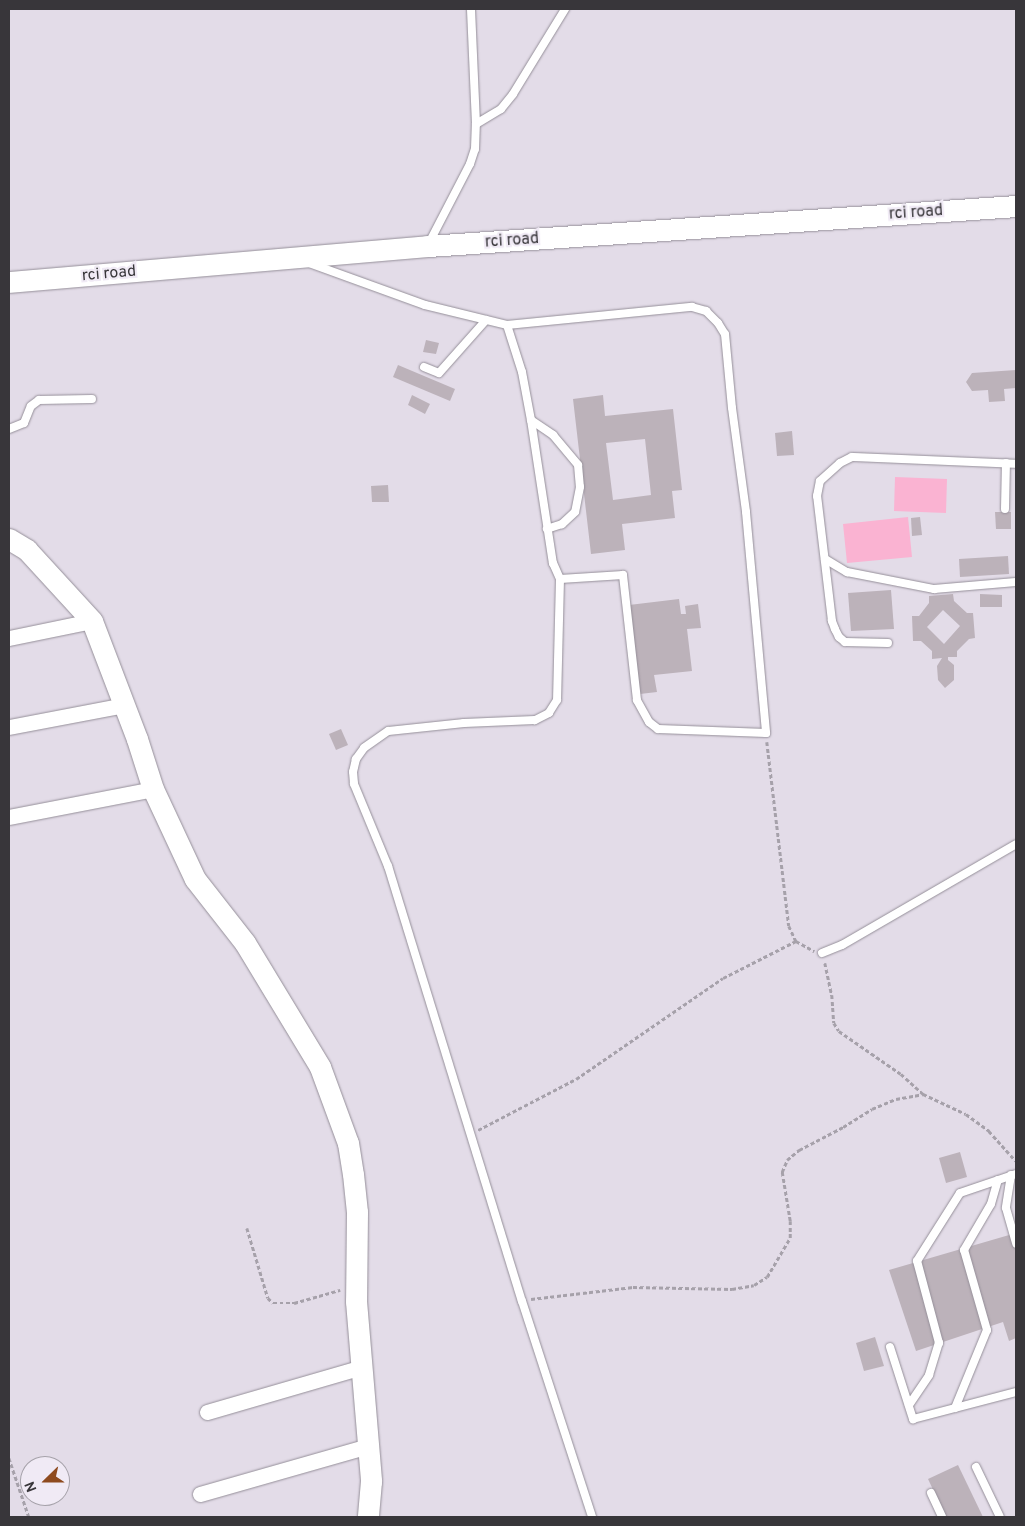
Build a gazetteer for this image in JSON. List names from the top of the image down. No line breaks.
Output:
{"streets":{"main road":["rci road"]},"north":"left"}
